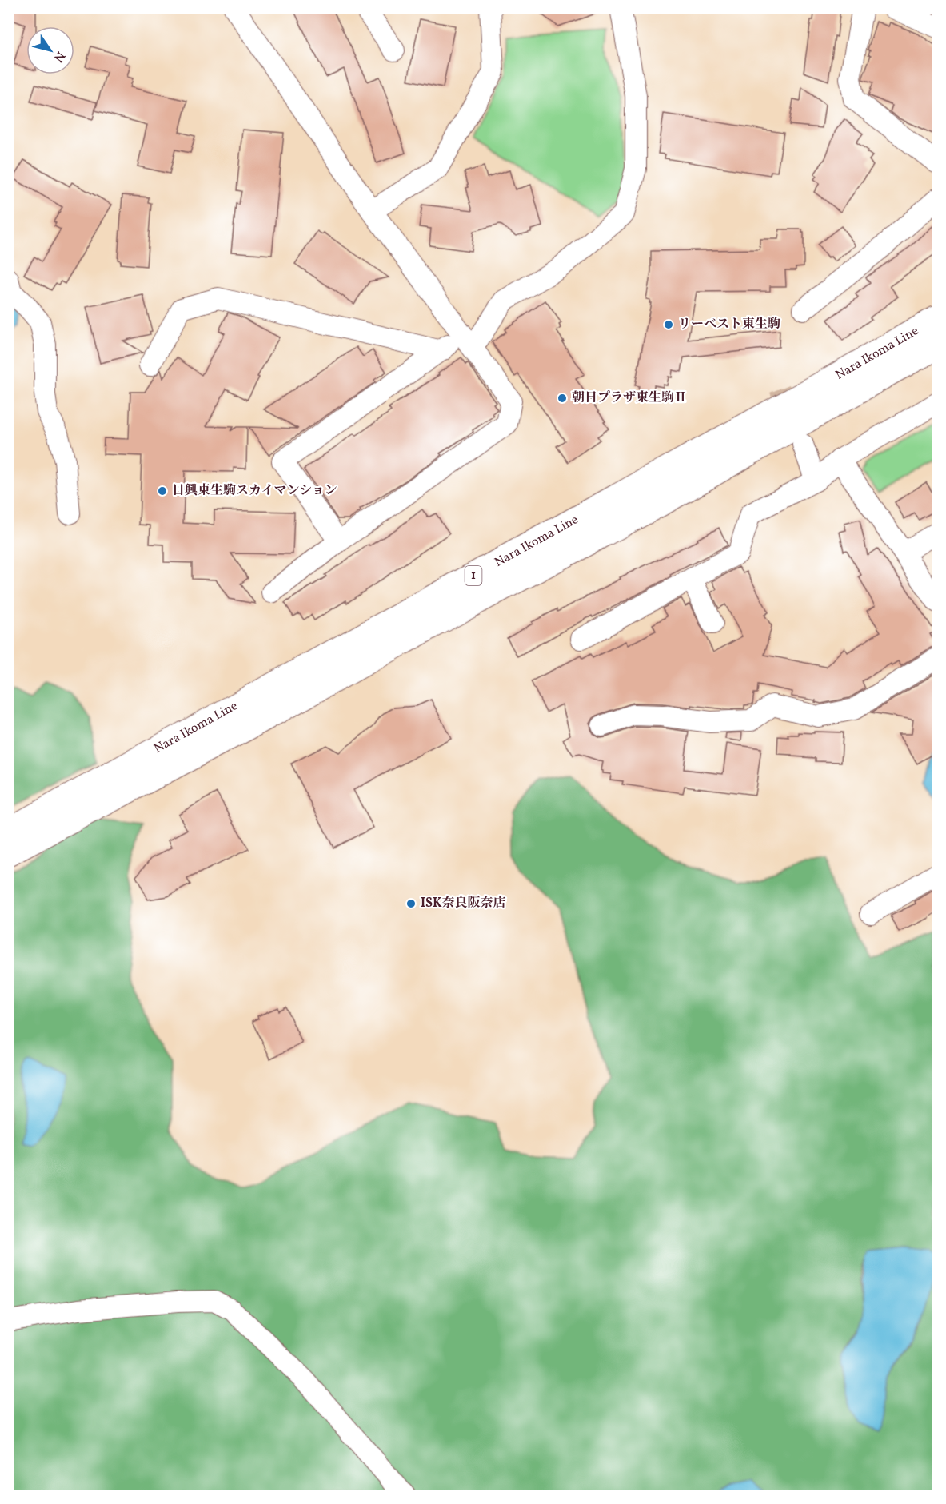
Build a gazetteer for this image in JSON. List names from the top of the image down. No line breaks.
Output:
{"streets":{"main road":["Nara Ikoma Line","1"]},"places":["リーベスト東生駒","朝日プラザ東生駒Ⅱ","日興東生駒スカイマンション","ISK奈良阪奈店"],"north":"bottom right"}
